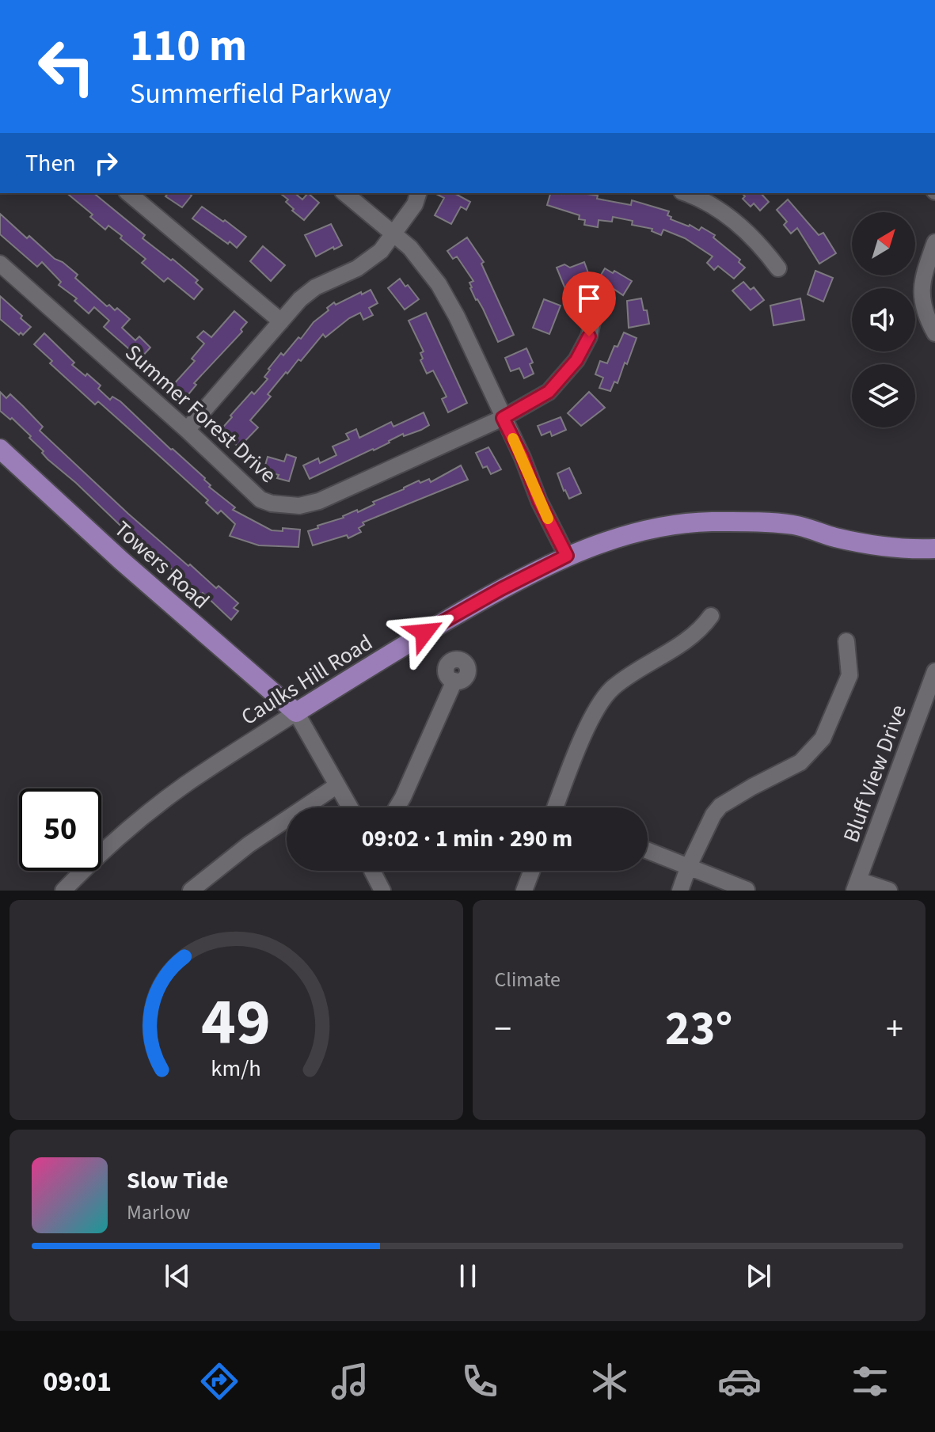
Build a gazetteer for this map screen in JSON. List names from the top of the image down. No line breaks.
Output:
{"streets":{"main road":["Towers Road","Caulks Hill Road"],"street":["Summer Forest Drive","Bluff View Drive"]},"crossings":[["Towers Road","Caulks Hill Road"]],"north":"top right","page":{"turn":["110 m","Summerfield Parkway"],"then":"Then","limit":"50","trip":"09:02 · 1 min · 290 m","tile":"Climate","heat":["−","23°","+"],"song":["Slow Tide","Marlow"],"tabs":"09:01","gauge":["49","km/h"]}}
